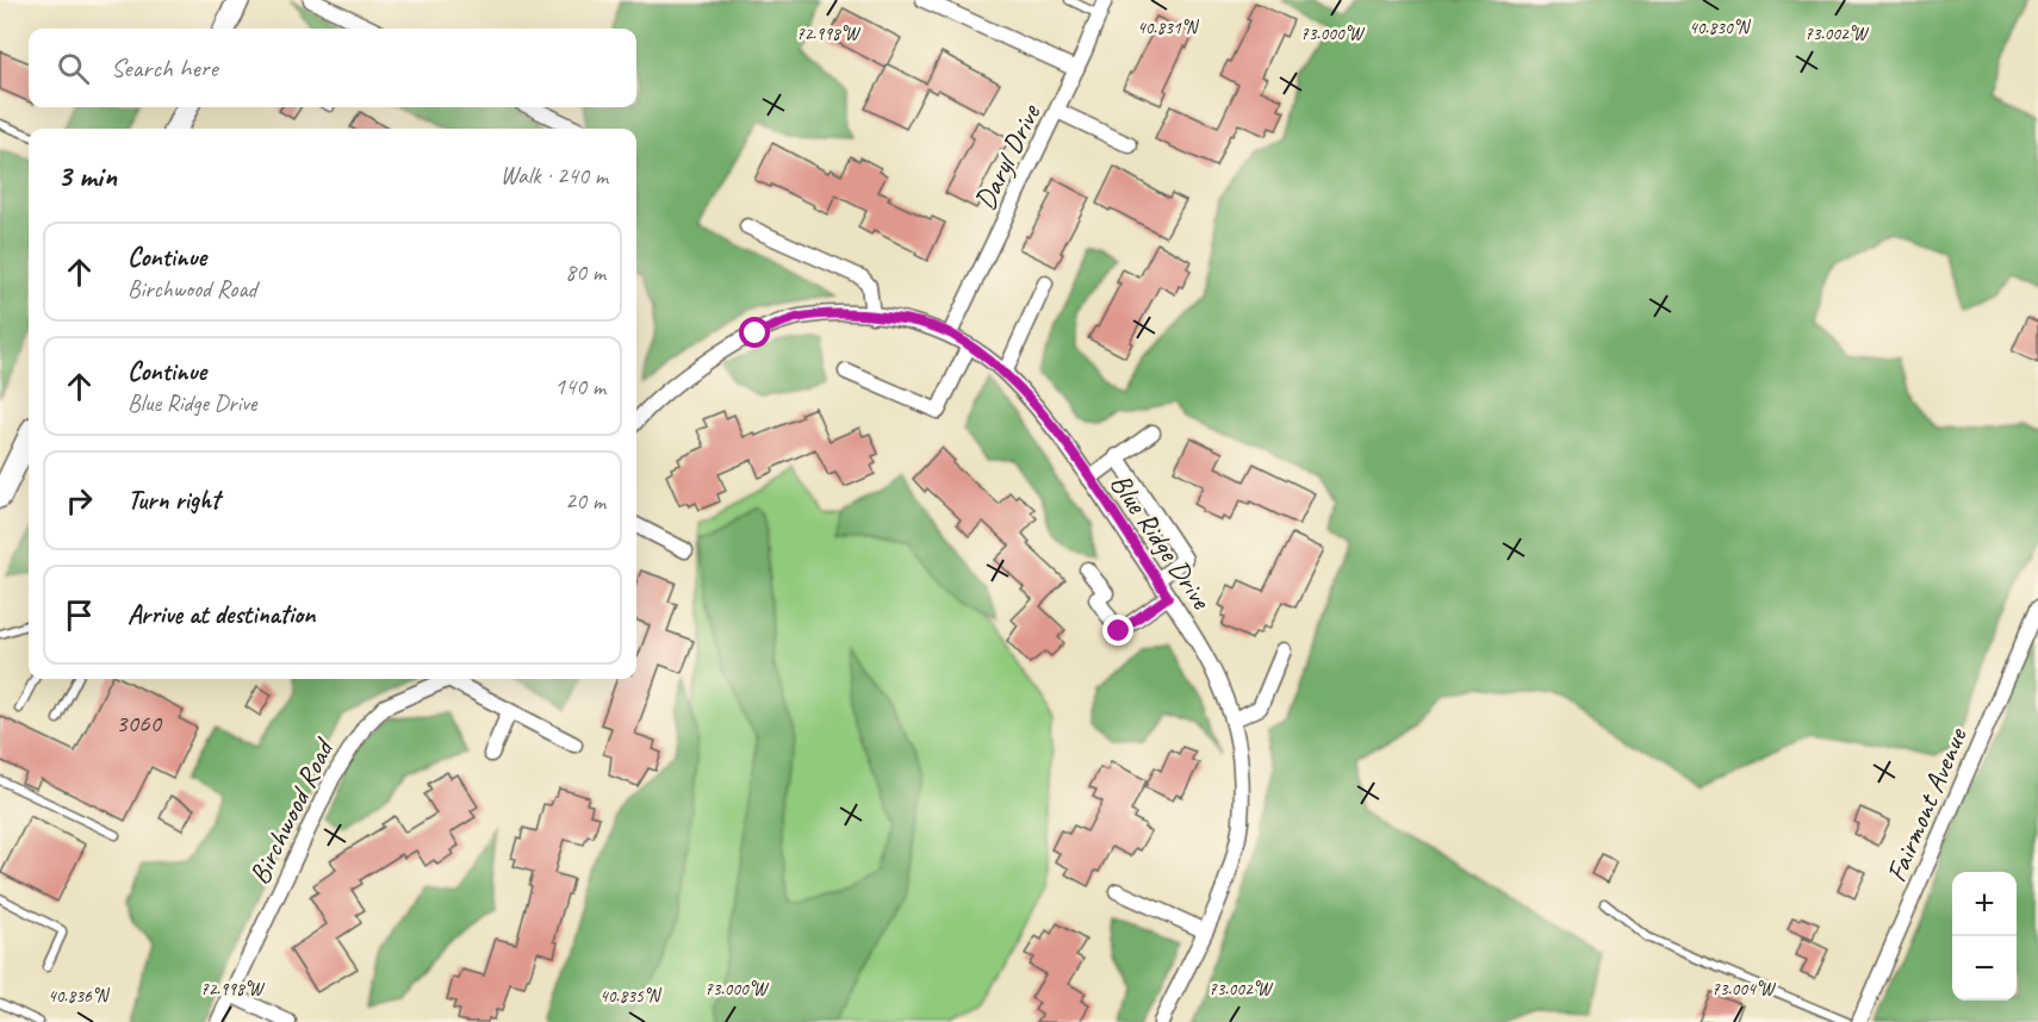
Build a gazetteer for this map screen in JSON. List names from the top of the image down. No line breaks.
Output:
{"streets":{"street":["Daryl Drive","Blue Ridge Drive","Fairmont Avenue","Birchwood Road"]},"crossings":[["Daryl Drive","Blue Ridge Drive"]],"house_numbers":["3060"],"page":{"search":"Search here","heading":["3 min","Walk · 240 m"],"list":[["Continue","Birchwood Road","80 m"],["Continue","Blue Ridge Drive","140 m"],["Turn right","20 m"],"Arrive at destination"],"map_buttons":["+","−"]},"coordinates":["40.831°N","40.830°N","72.998°W","73.000°W","73.002°W","73.004°W","40.836°N","40.835°N"]}
